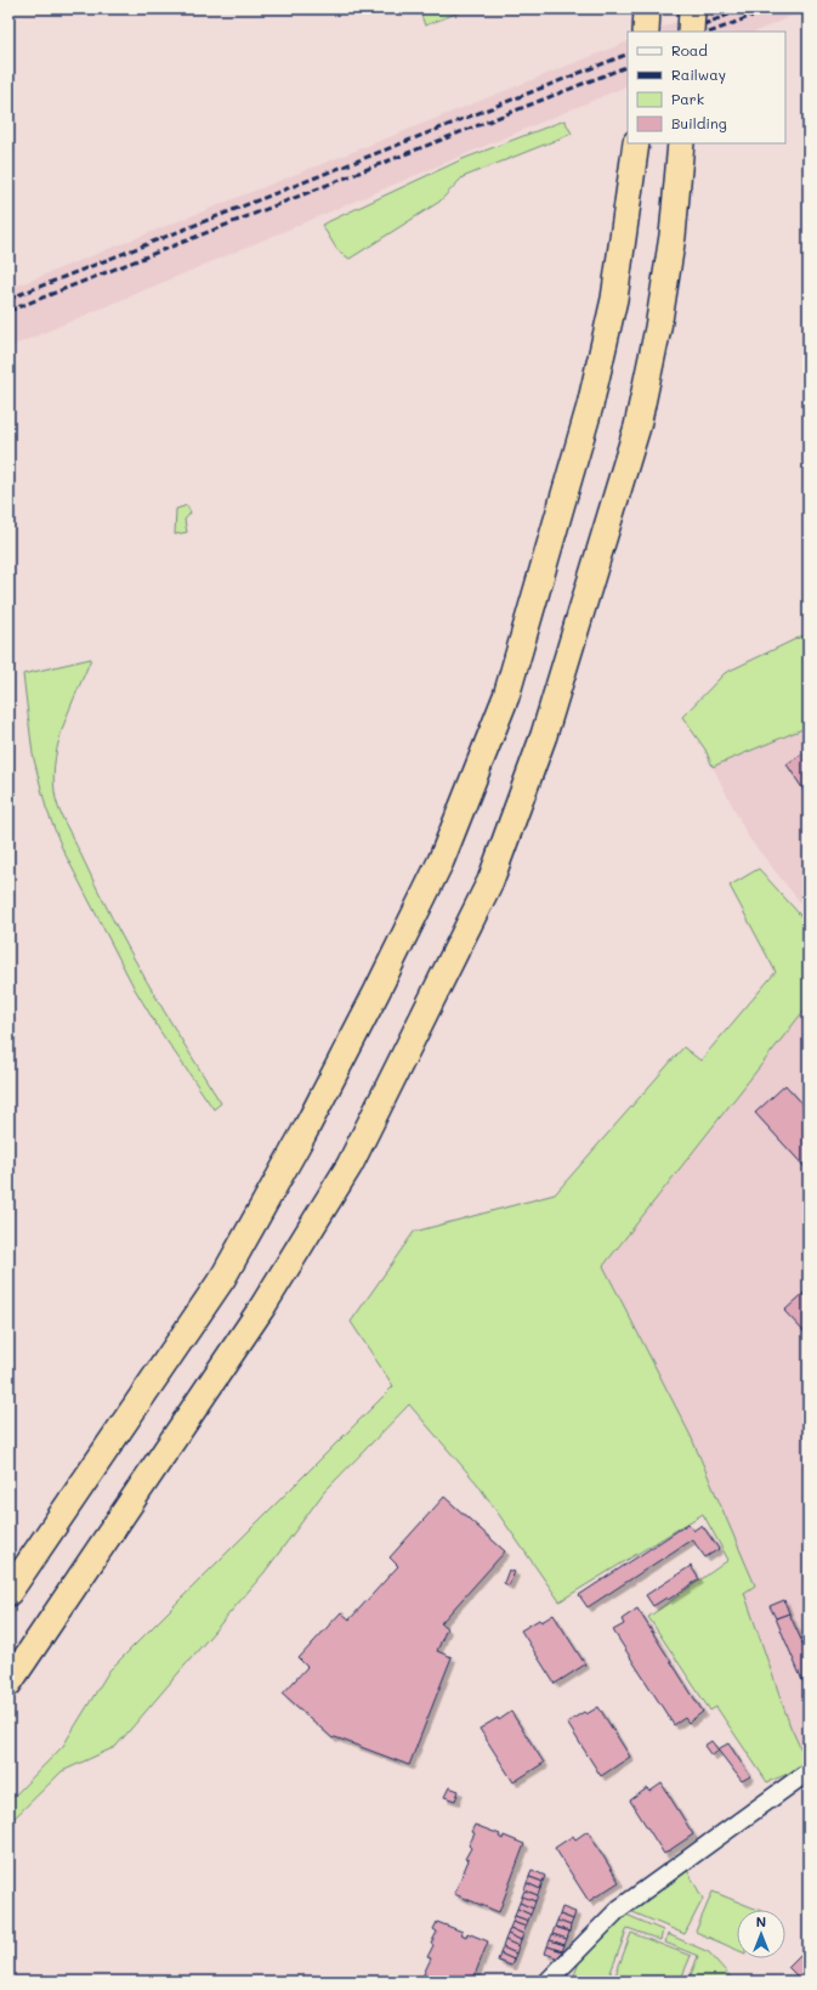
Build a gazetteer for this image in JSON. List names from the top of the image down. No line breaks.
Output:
{"legend":["Road","Railway","Park","Building"],"north":"top"}
